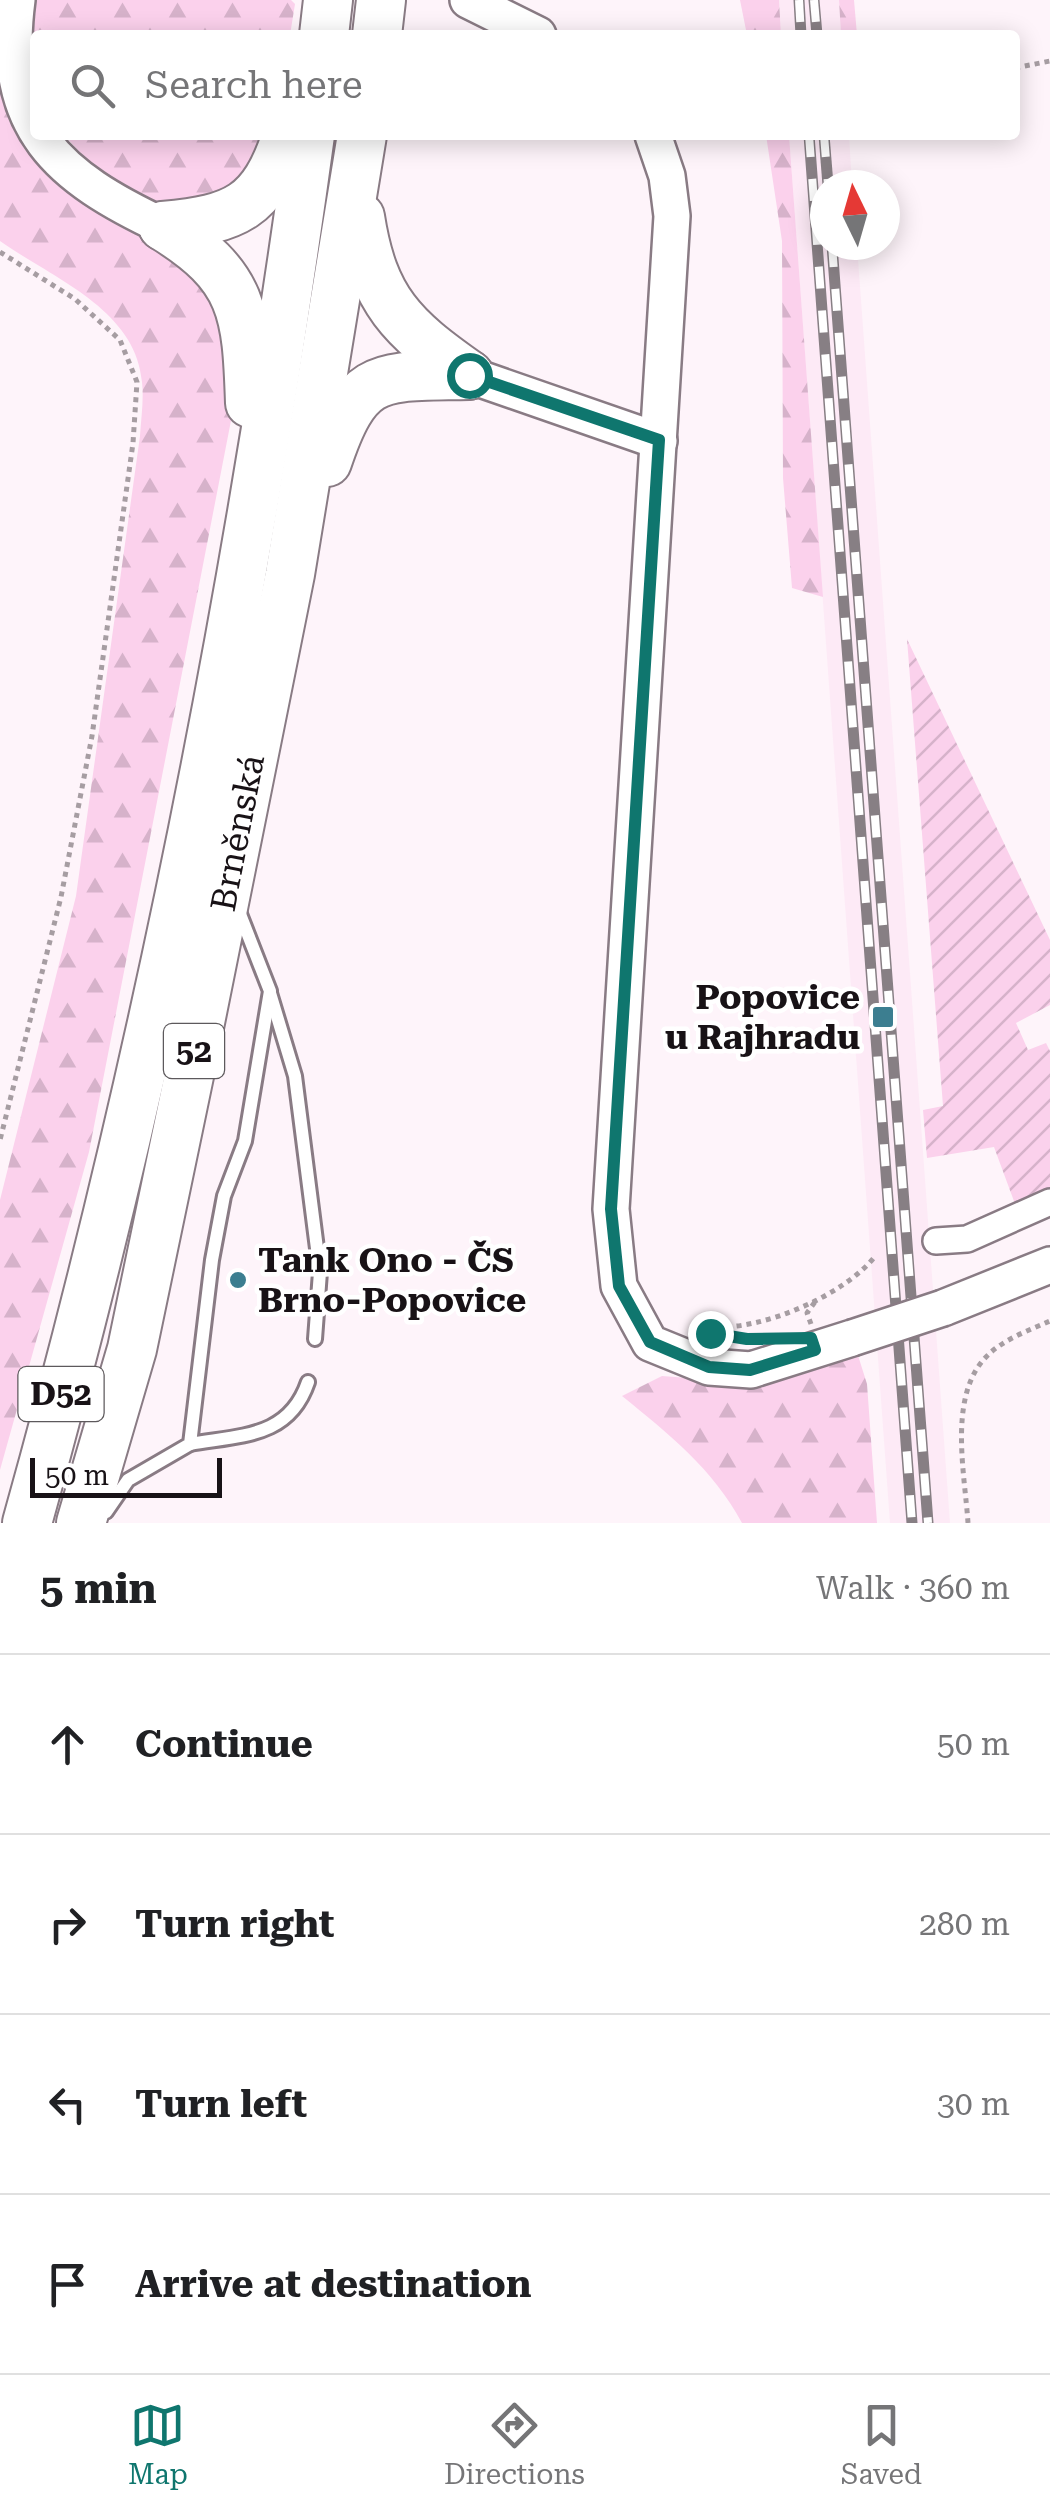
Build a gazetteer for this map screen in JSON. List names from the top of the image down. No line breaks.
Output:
{"streets":{"highway":["Brněnská","52","D52"]},"crossings":[["Brněnská","D52"]],"places":{"transit":["Popovice u Rajhradu"],"other":["Tank Ono - ČS Brno-Popovice"]},"scale_bar":"50 m","north":"top","page":{"search":"Search here","scale":"50 m","heading":["5 min","Walk · 360 m"],"list":[["Continue","50 m"],["Turn right","280 m"],["Turn left","30 m"],"Arrive at destination"],"nav":["Map","Directions","Saved"]}}
